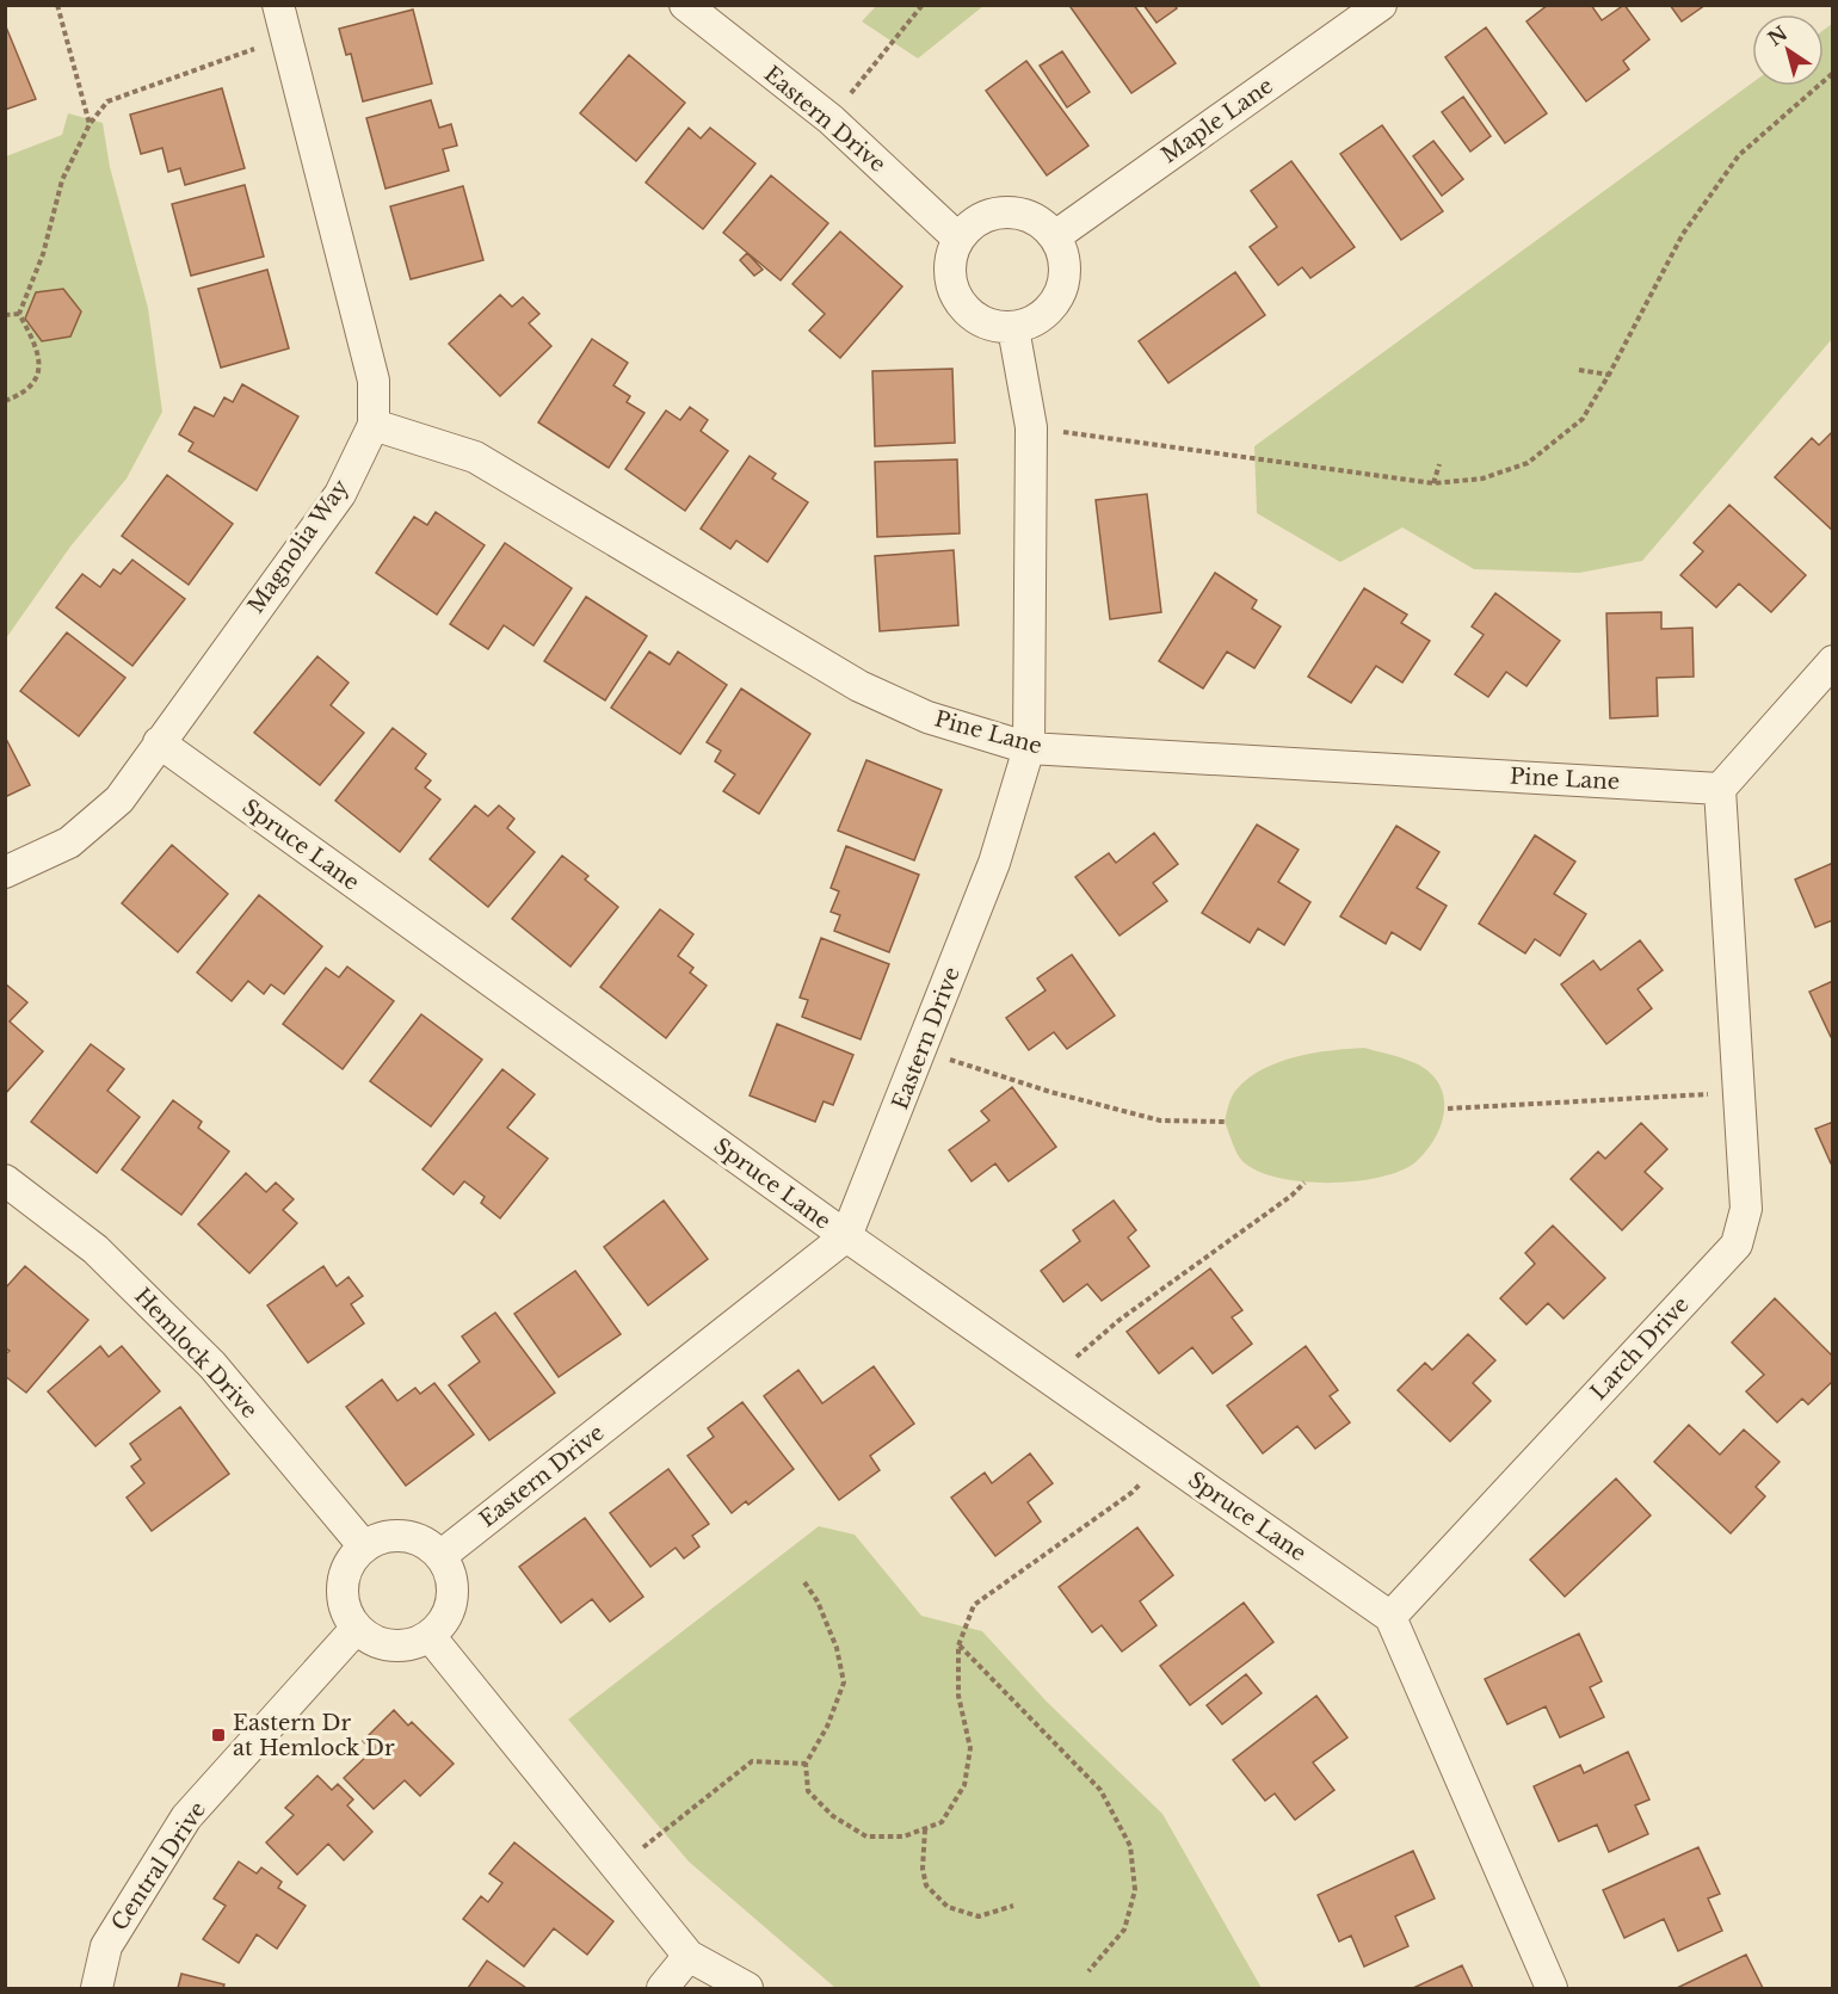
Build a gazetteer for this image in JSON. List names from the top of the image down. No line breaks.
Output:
{"streets":{"street":["Eastern Drive","Maple Lane","Magnolia Way","Pine Lane","Spruce Lane","Larch Drive","Hemlock Drive","Central Drive"]},"crossings":[["Eastern Drive","Maple Lane"],["Eastern Drive","Pine Lane"],["Eastern Drive","Spruce Lane"],["Eastern Drive","Hemlock Drive"],["Eastern Drive","Central Drive"],["Magnolia Way","Pine Lane"],["Magnolia Way","Spruce Lane"],["Pine Lane","Larch Drive"],["Spruce Lane","Larch Drive"],["Hemlock Drive","Central Drive"]],"places":{"transit":["Eastern Dr at Hemlock Dr"]},"north":"top left"}
